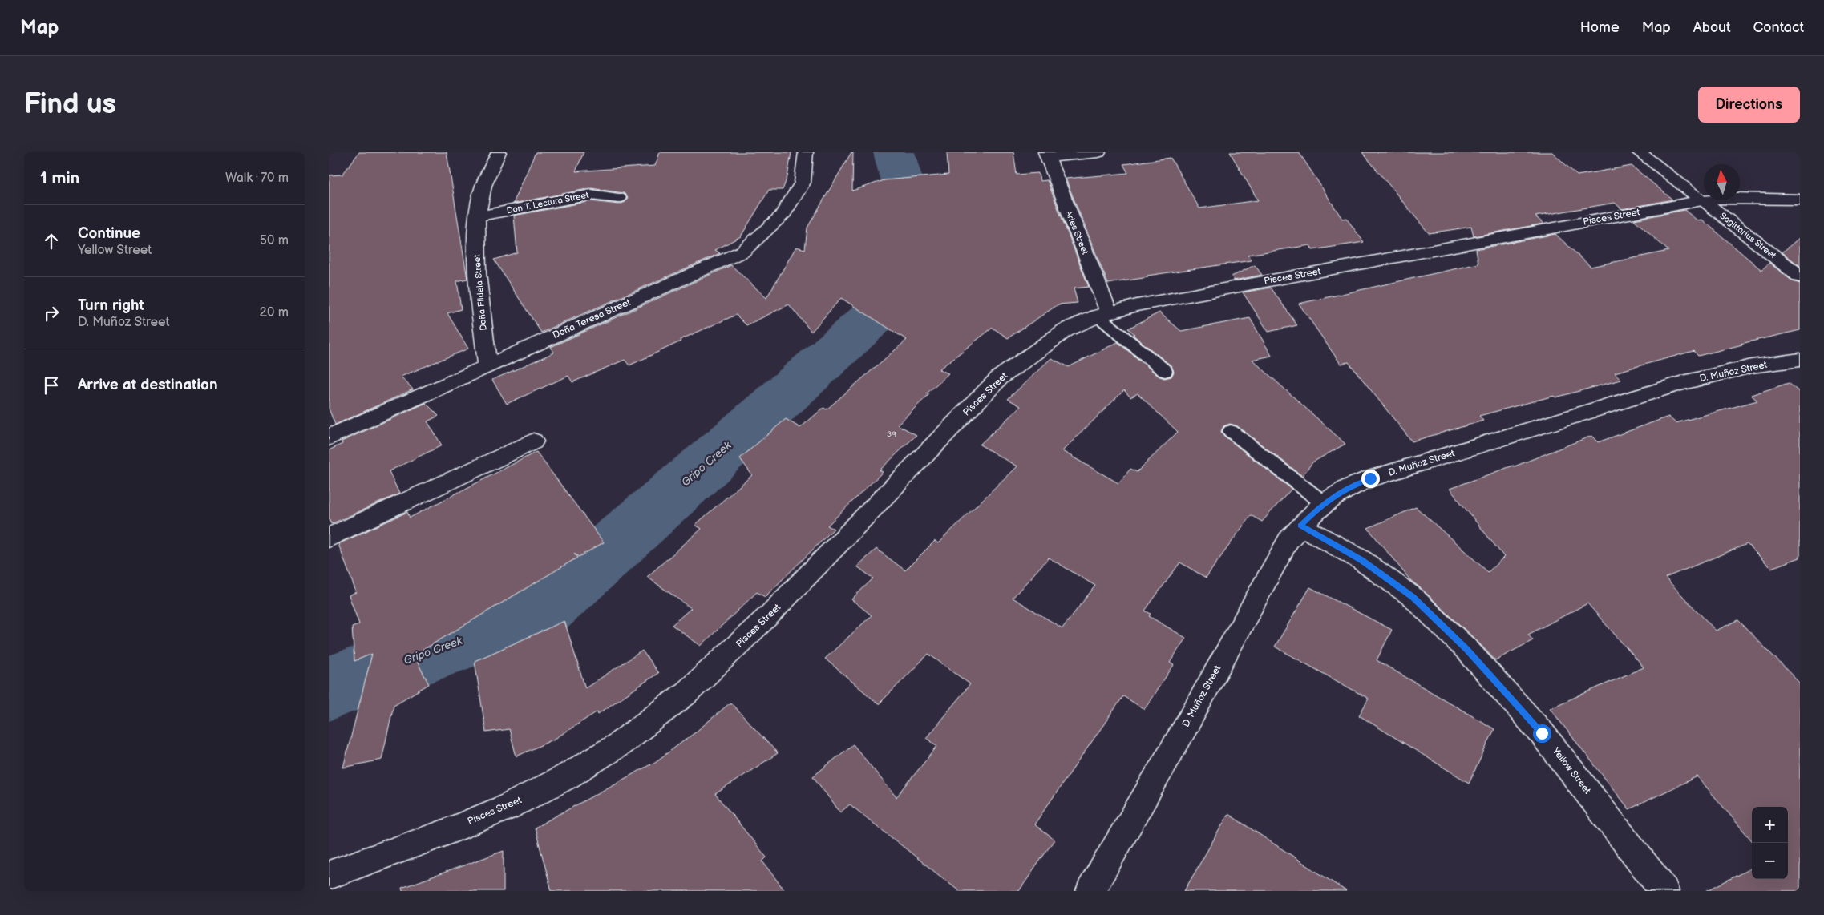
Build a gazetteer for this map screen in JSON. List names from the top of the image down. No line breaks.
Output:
{"streets":{"street":["Don T. Lectura Street","Pisces Street","Aries Street","Sagittarius Street","Doña Fildela Street","Doña Teresa Street","D. Muñoz Street","Yellow Street"]},"crossings":[["Don T. Lectura Street","Doña Fildela Street"],["Pisces Street","Aries Street"],["Pisces Street","Sagittarius Street"],["Doña Fildela Street","Doña Teresa Street"],["D. Muñoz Street","Yellow Street"]],"water":["Gripo Creek"],"house_numbers":["39"],"north":"top","page":{"header":"Map","nav":["Home","Map","About","Contact"],"buttons":"Directions","title":"Find us","heading":["1 min","Walk · 70 m"],"list":[["Continue","Yellow Street","50 m"],["Turn right","D. Muñoz Street","20 m"],"Arrive at destination"],"map_buttons":["+","−"]}}
